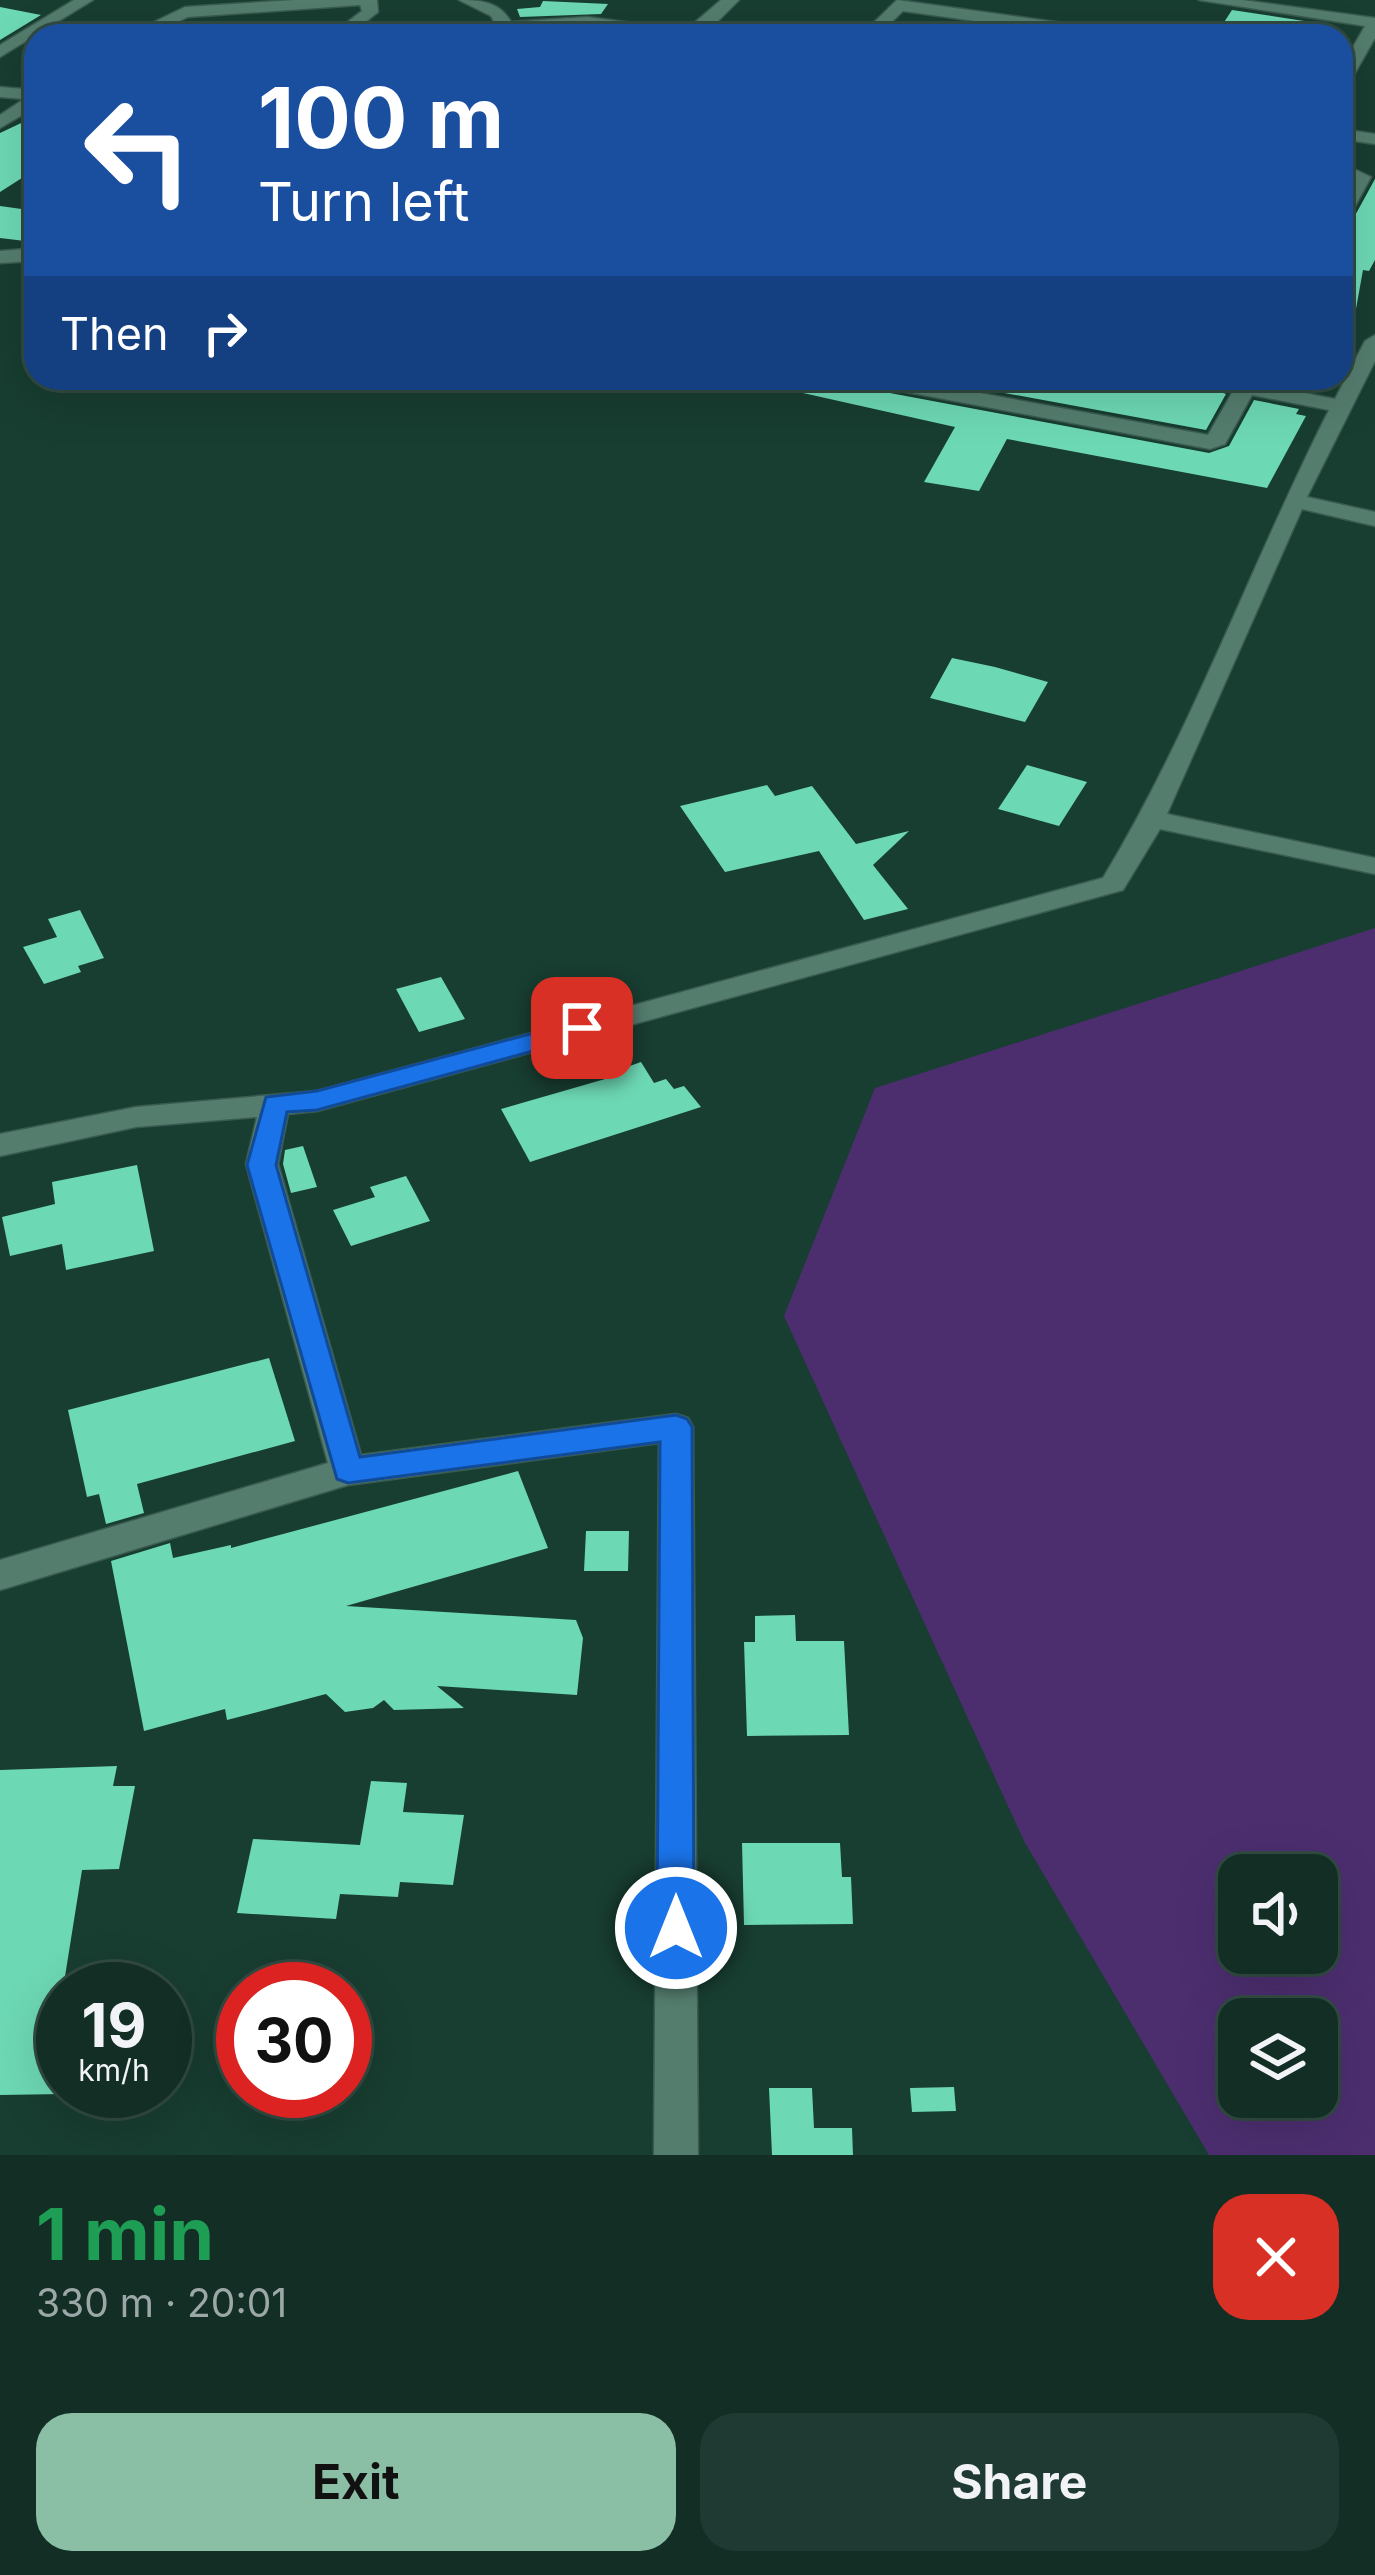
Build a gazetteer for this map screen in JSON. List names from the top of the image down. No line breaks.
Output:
{"page":{"turn":["100 m","Turn left"],"then":"Then","speed":"19 km/h","limit":"30","heading":["1 min","330 m · 20:01"],"buttons":["Exit","Share"]}}
